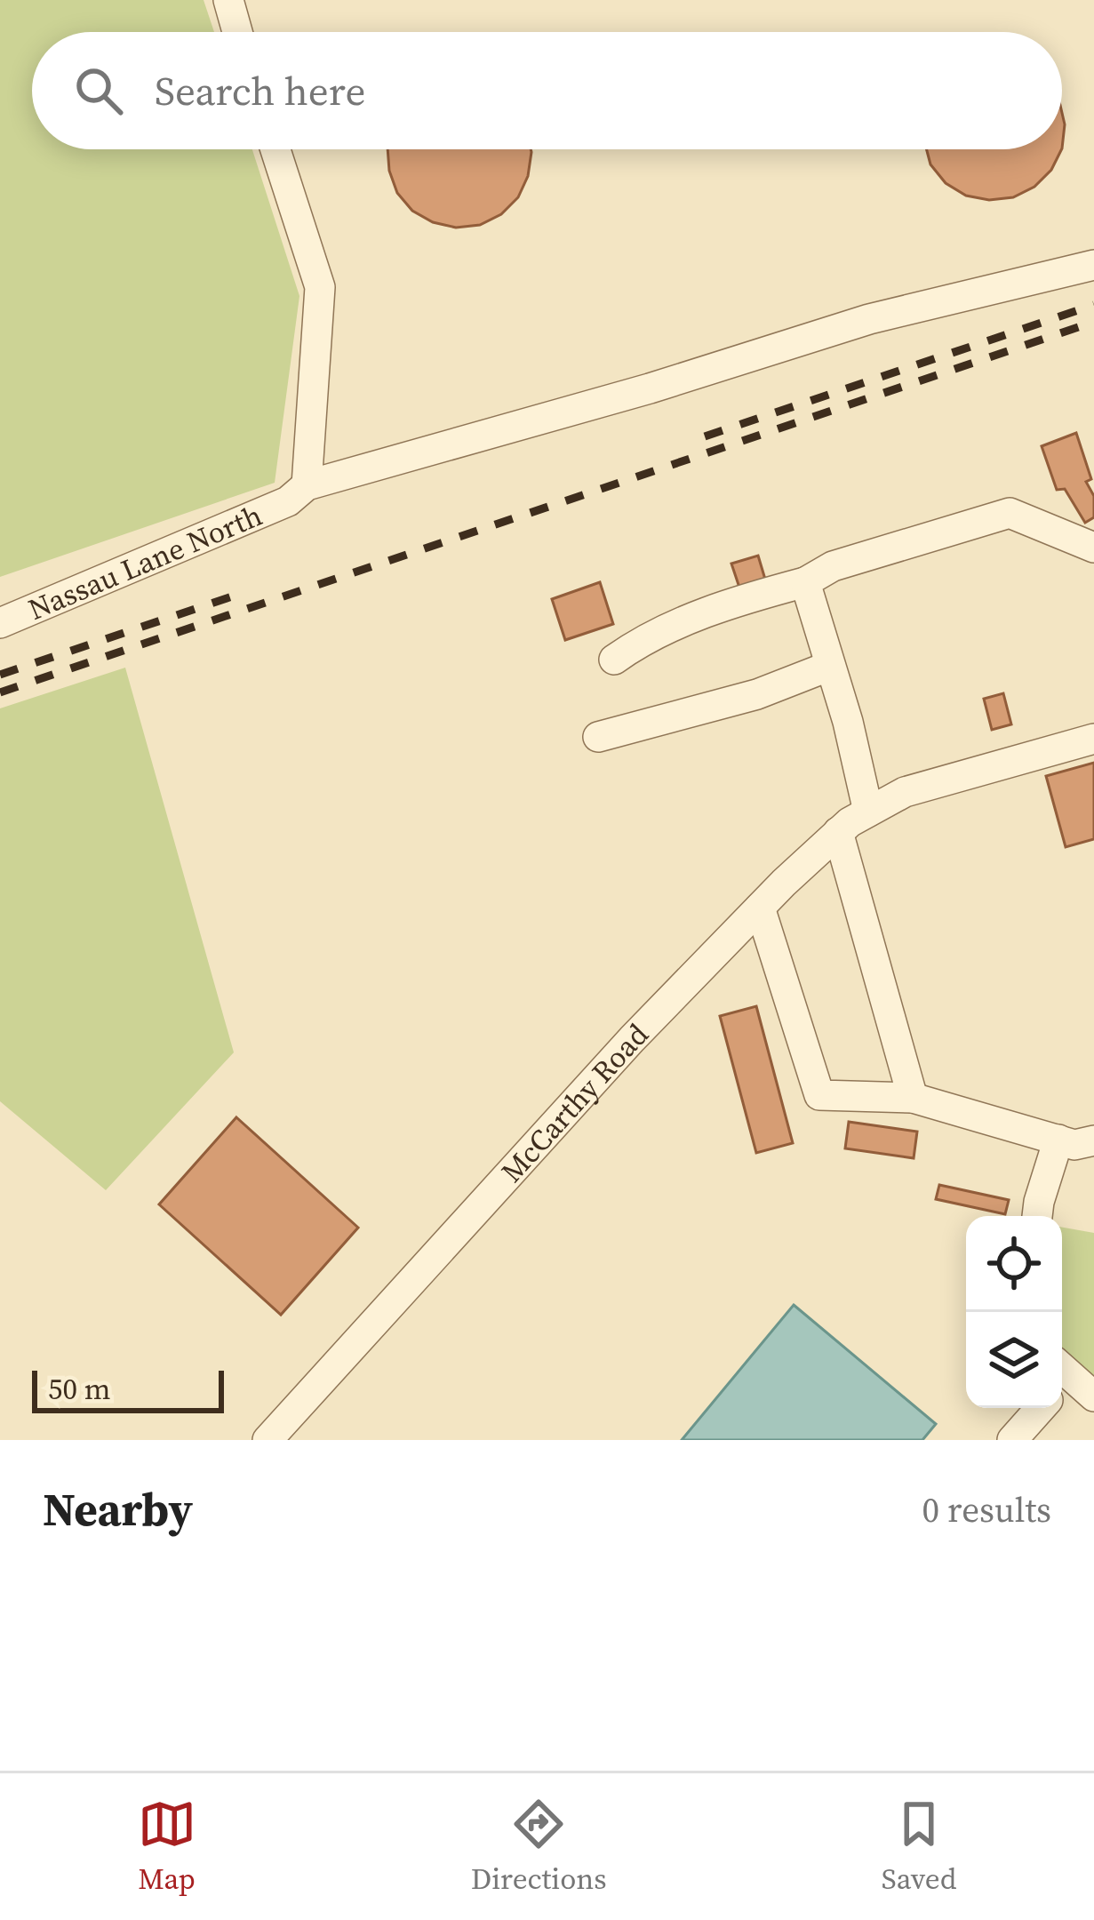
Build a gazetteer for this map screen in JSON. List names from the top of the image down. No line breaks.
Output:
{"streets":{"street":["Nassau Lane North","McCarthy Road"]},"scale_bar":"50 m","page":{"search":"Search here","scale":"50 m","heading":["Nearby","0 results"],"nav":["Map","Directions","Saved"]}}
